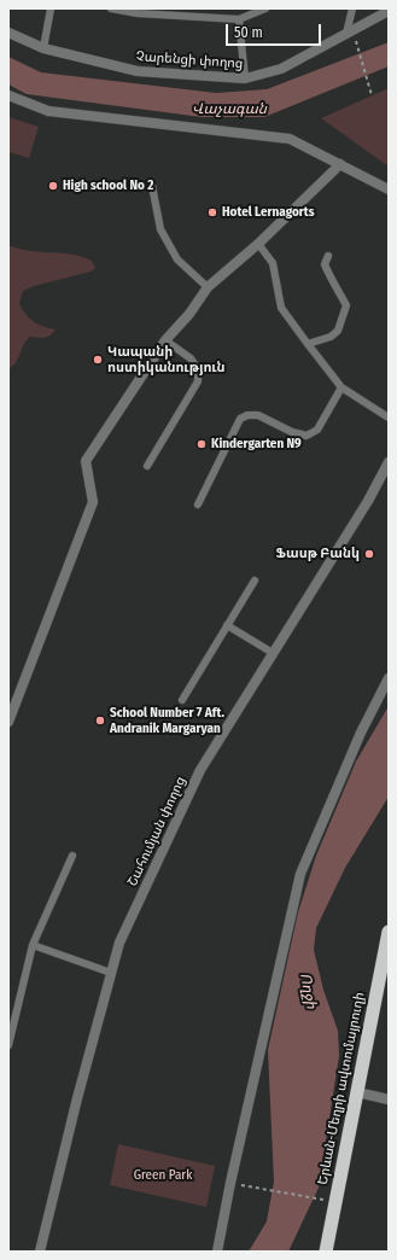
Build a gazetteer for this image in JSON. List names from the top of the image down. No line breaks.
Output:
{"streets":{"highway":["Երևան-Մեղրի ավտոմայրուղի"],"street":["Չարենցի փողոց","Շահումյան փողոց"]},"water":["Վաչագան","Ողջի"],"parks":["Green Park"],"places":["High school No 2","Hotel Lernagorts","Կապանի ոստիկանություն","Kindergarten N9","Ֆասթ Բանկ","School Number 7 Aft. Andranik Margaryan"],"scale_bar":"50 m"}
